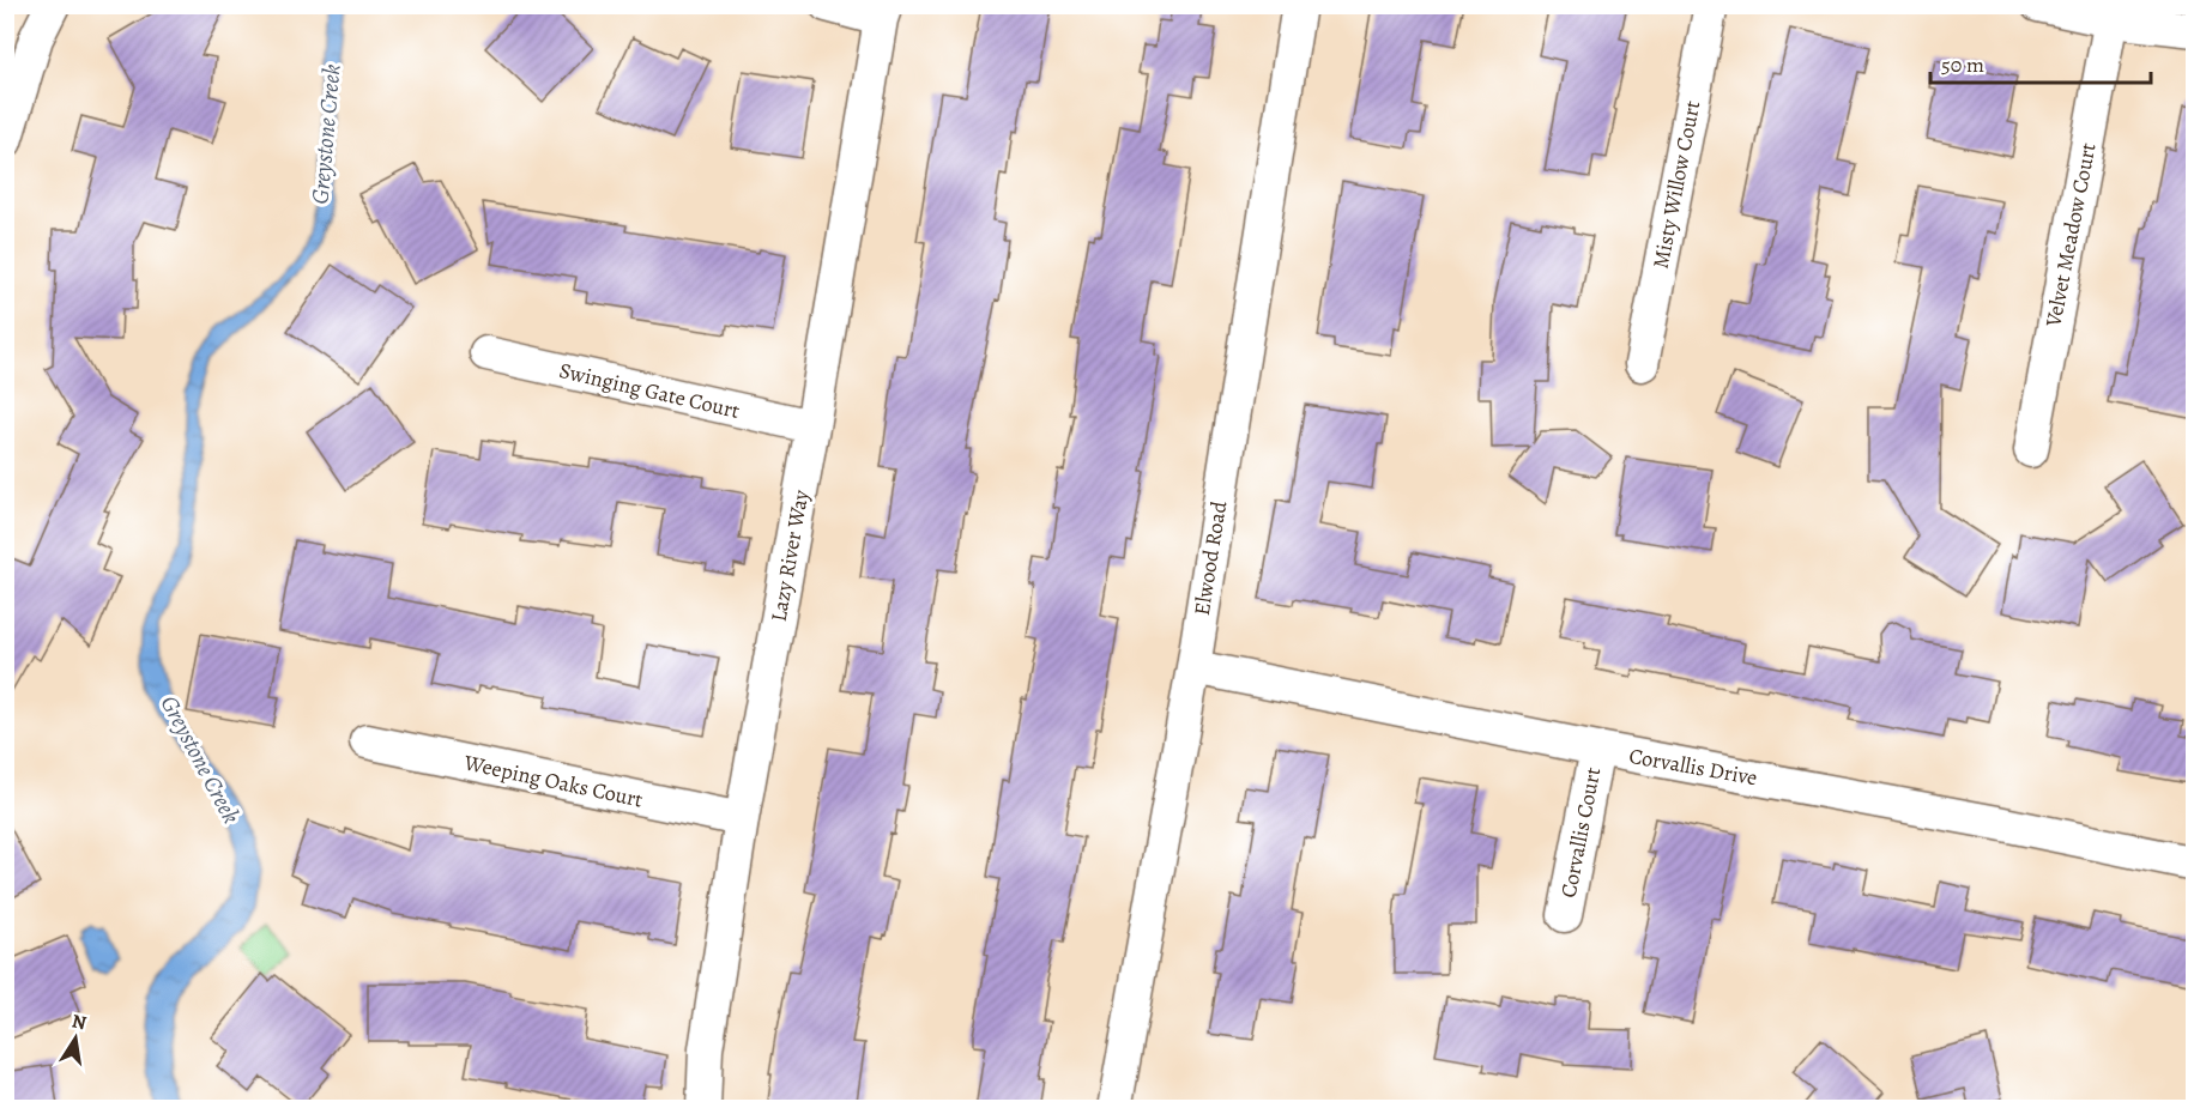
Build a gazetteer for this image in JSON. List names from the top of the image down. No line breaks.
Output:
{"streets":{"street":["Misty Willow Court","Velvet Meadow Court","Swinging Gate Court","Lazy River Way","Elwood Road","Corvallis Drive","Weeping Oaks Court","Corvallis Court"]},"crossings":[["Swinging Gate Court","Lazy River Way"],["Lazy River Way","Weeping Oaks Court"],["Elwood Road","Corvallis Drive"],["Corvallis Drive","Corvallis Court"]],"water":["Greystone Creek"],"scale_bar":"50 m","north":"top"}
